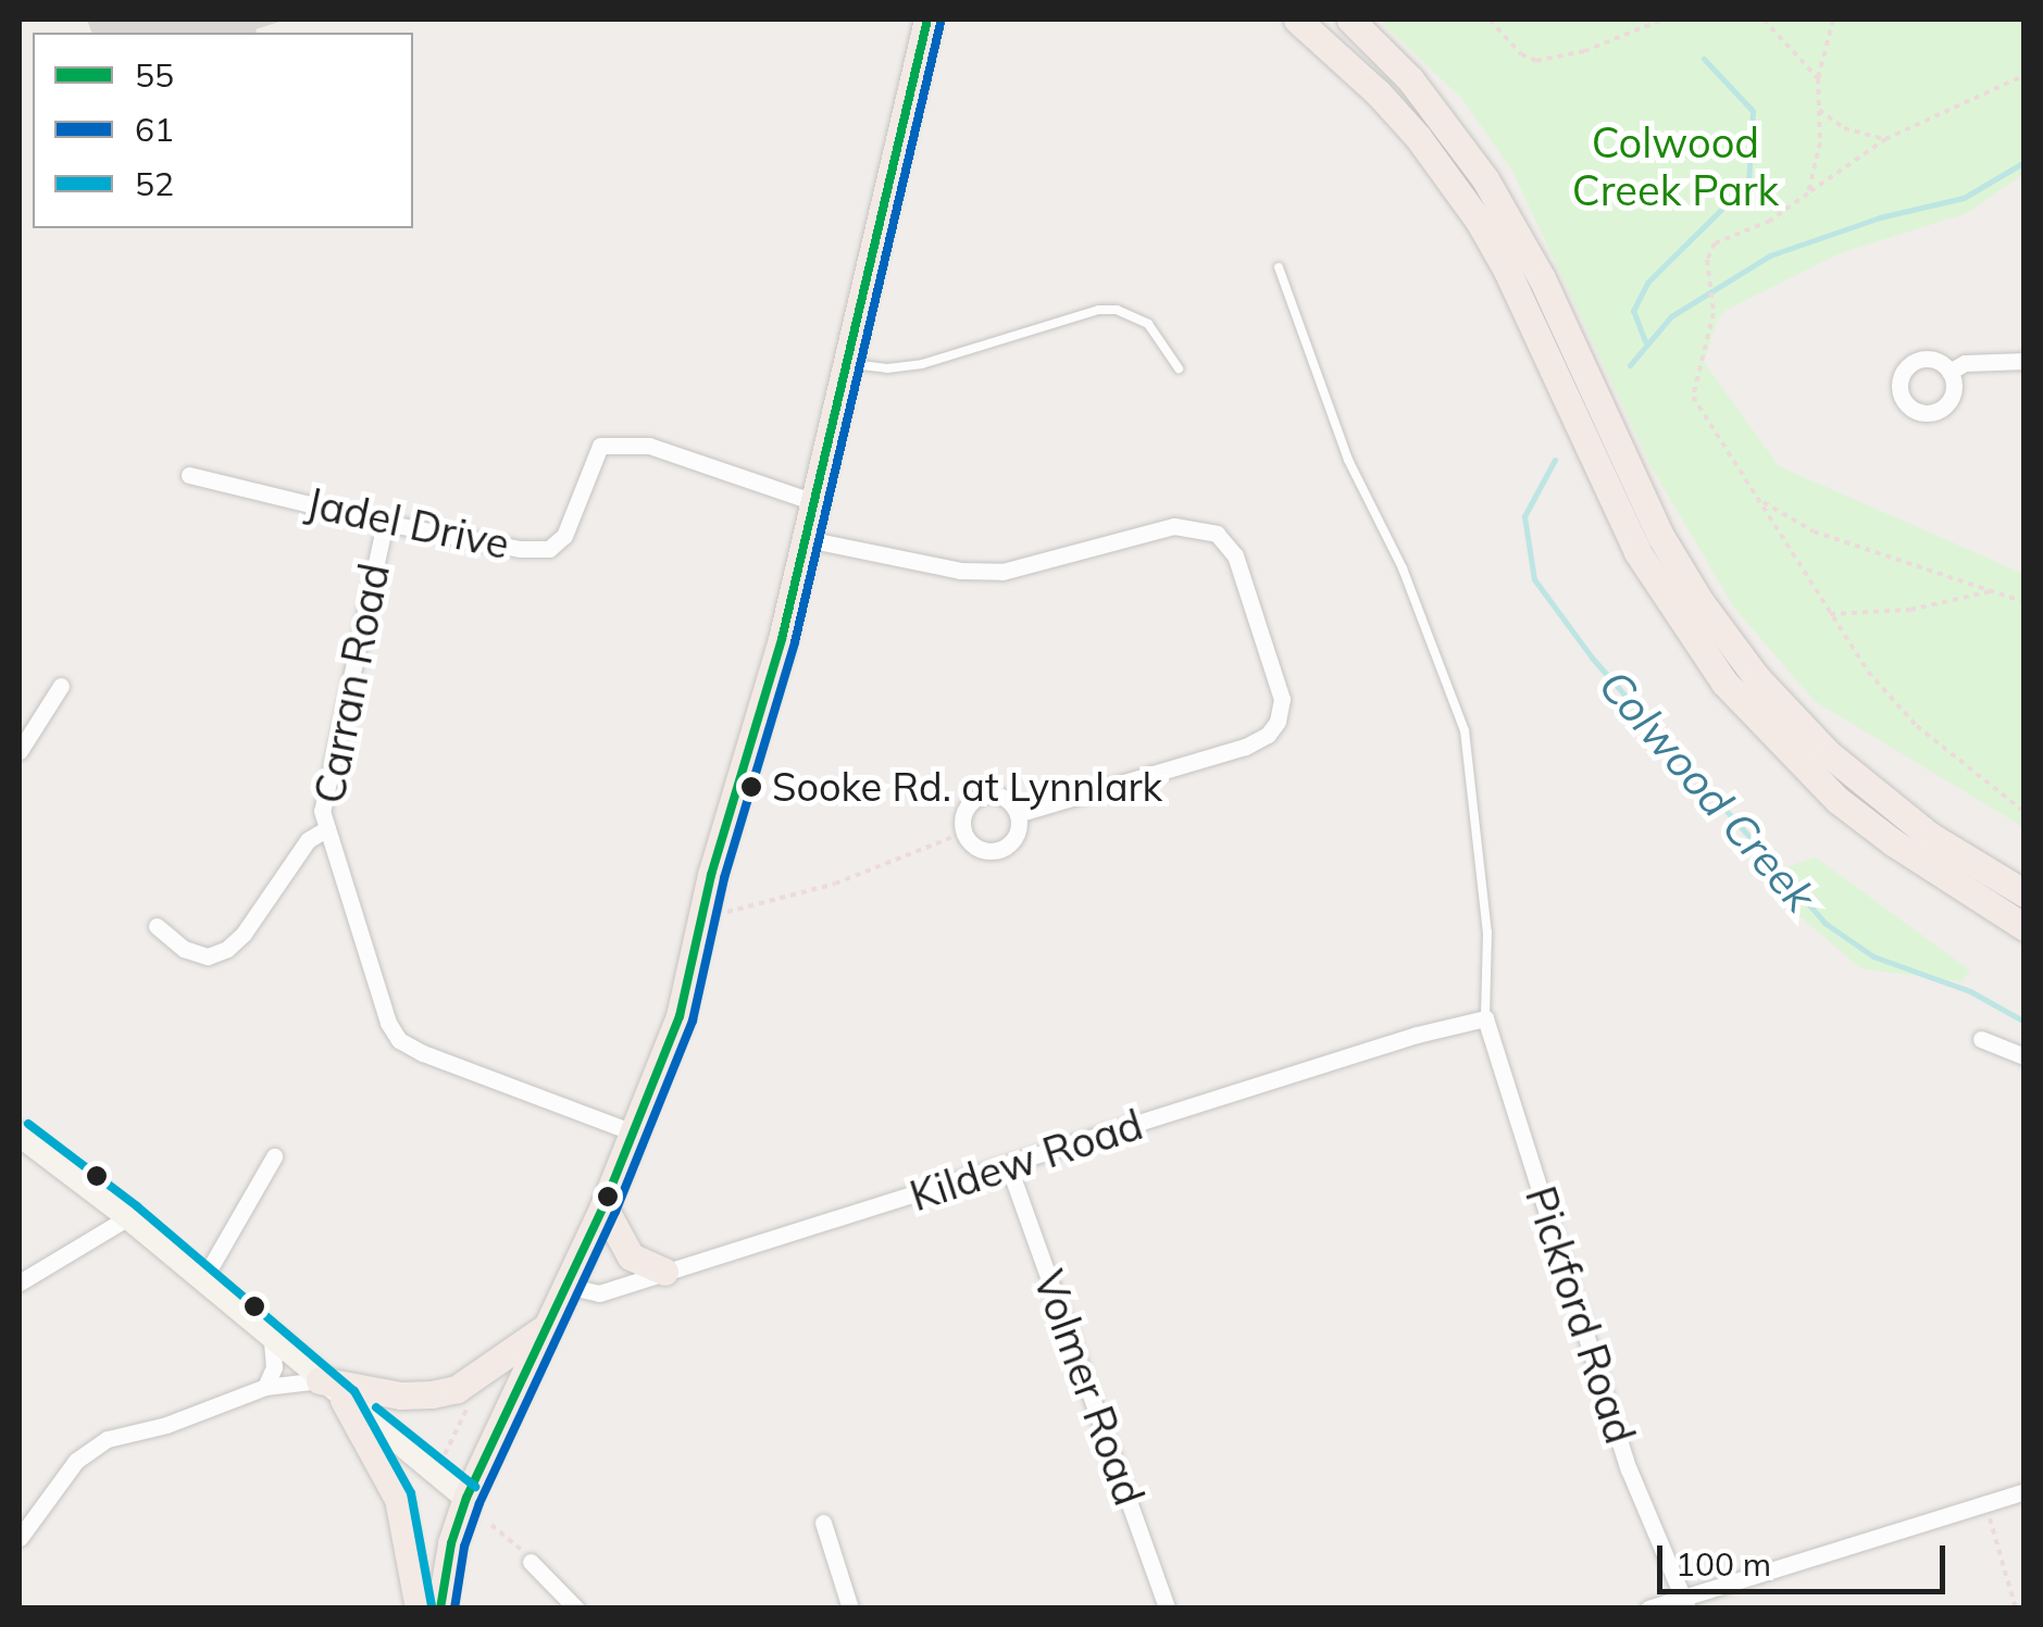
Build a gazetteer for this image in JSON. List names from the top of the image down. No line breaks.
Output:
{"streets":{"street":["Jadel Drive","Carran Road","Kildew Road","Pickford Road","Volmer Road"]},"crossings":[["Jadel Drive","Carran Road"],["Kildew Road","Pickford Road"],["Kildew Road","Volmer Road"]],"water":["Colwood Creek"],"parks":["Colwood Creek Park"],"places":["Sooke Rd. at Lynnlark"],"lines":["transit line 55","transit line 61","transit line 52"],"legend":["55","61","52"],"scale_bar":"100 m"}
